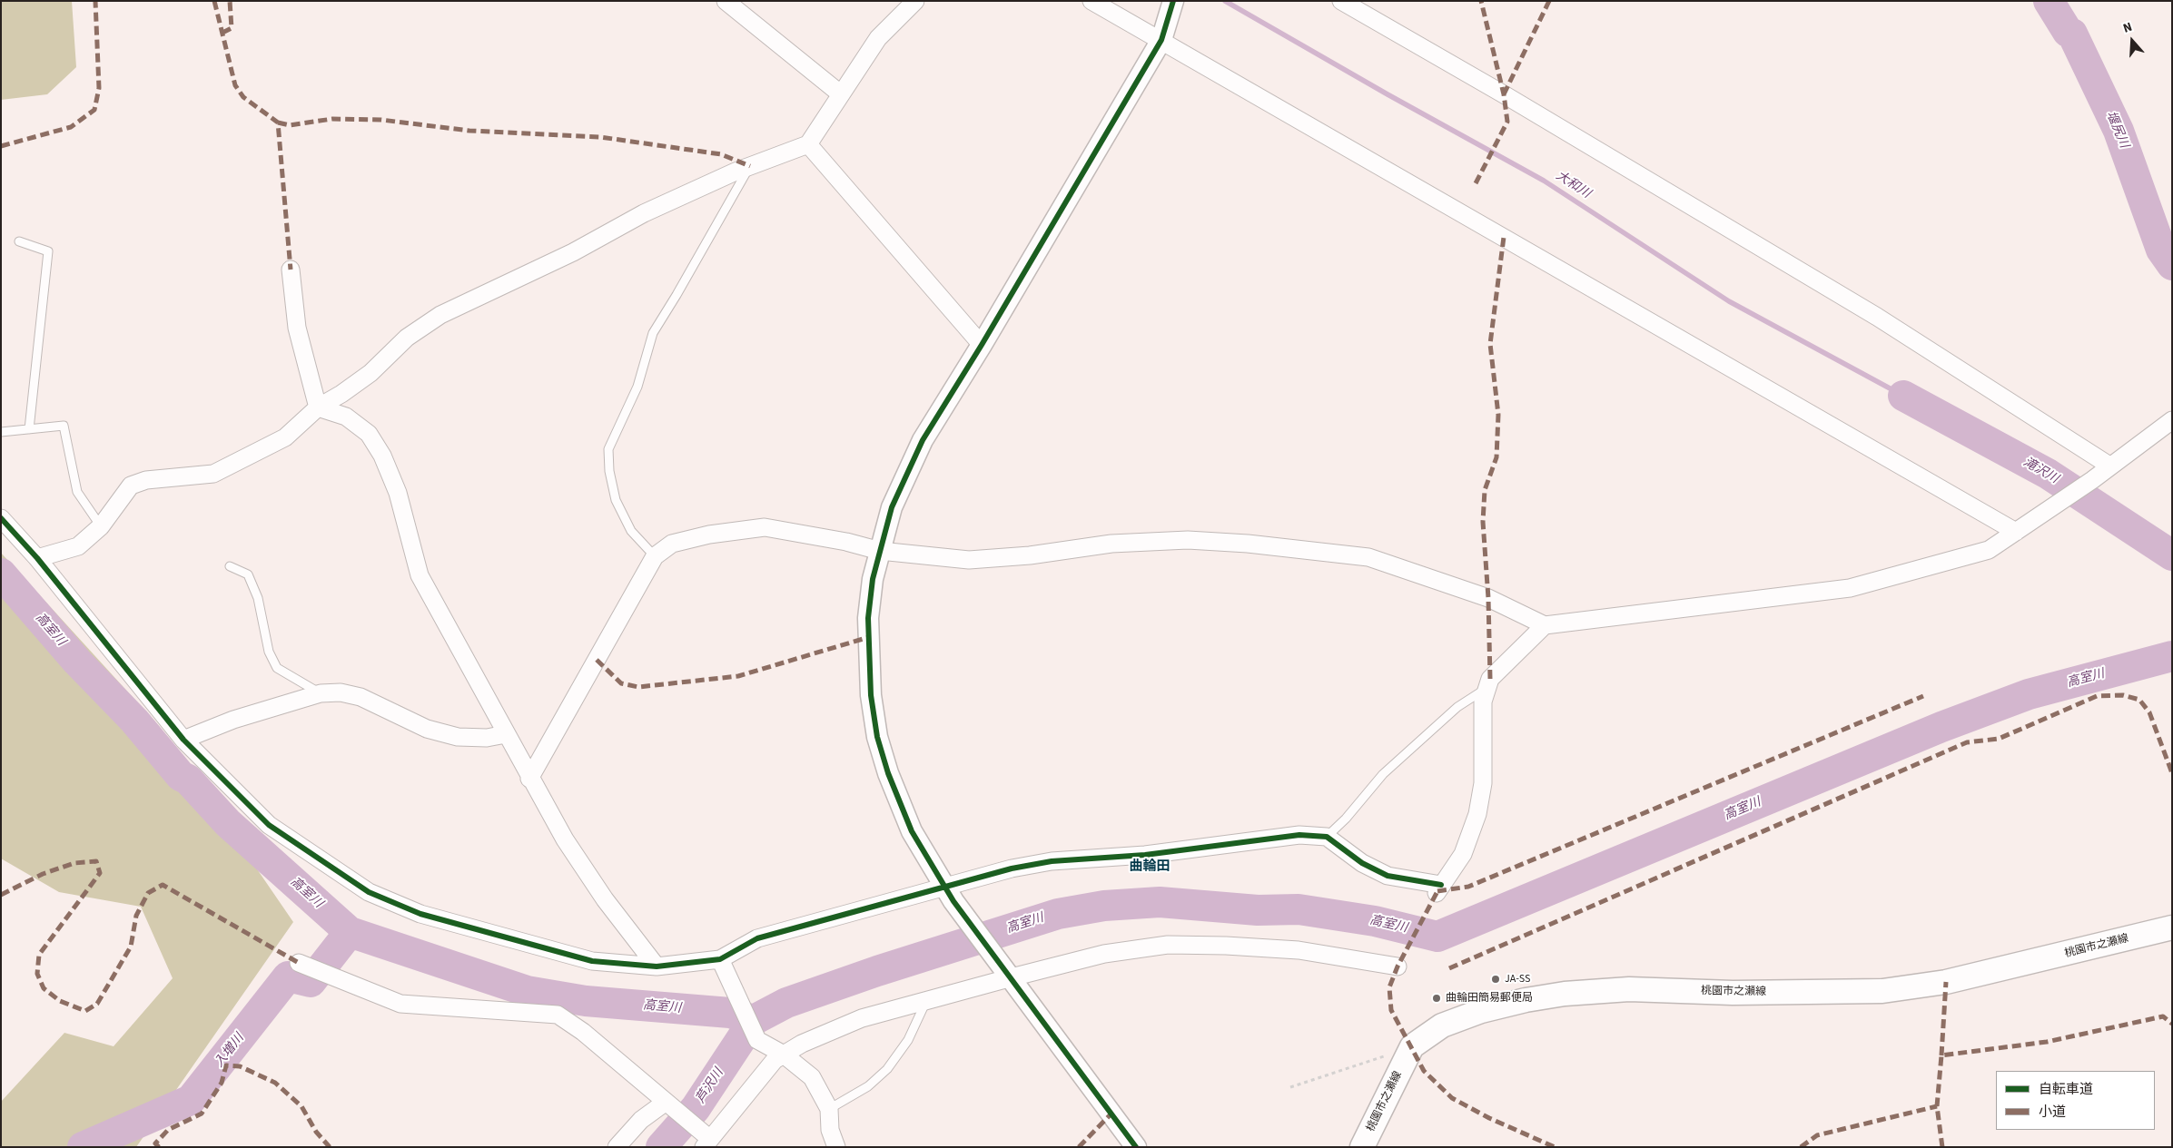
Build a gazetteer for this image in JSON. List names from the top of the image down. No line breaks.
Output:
{"streets":{"main road":["桃園市之瀬線"]},"districts":["曲輪田"],"water":["堰尻川","大和川","滝沢川","高室川","入増川","芦沢川"],"places":["JA-SS","曲輪田簡易郵便局"],"legend":["自転車道","小道"],"north":"top"}
